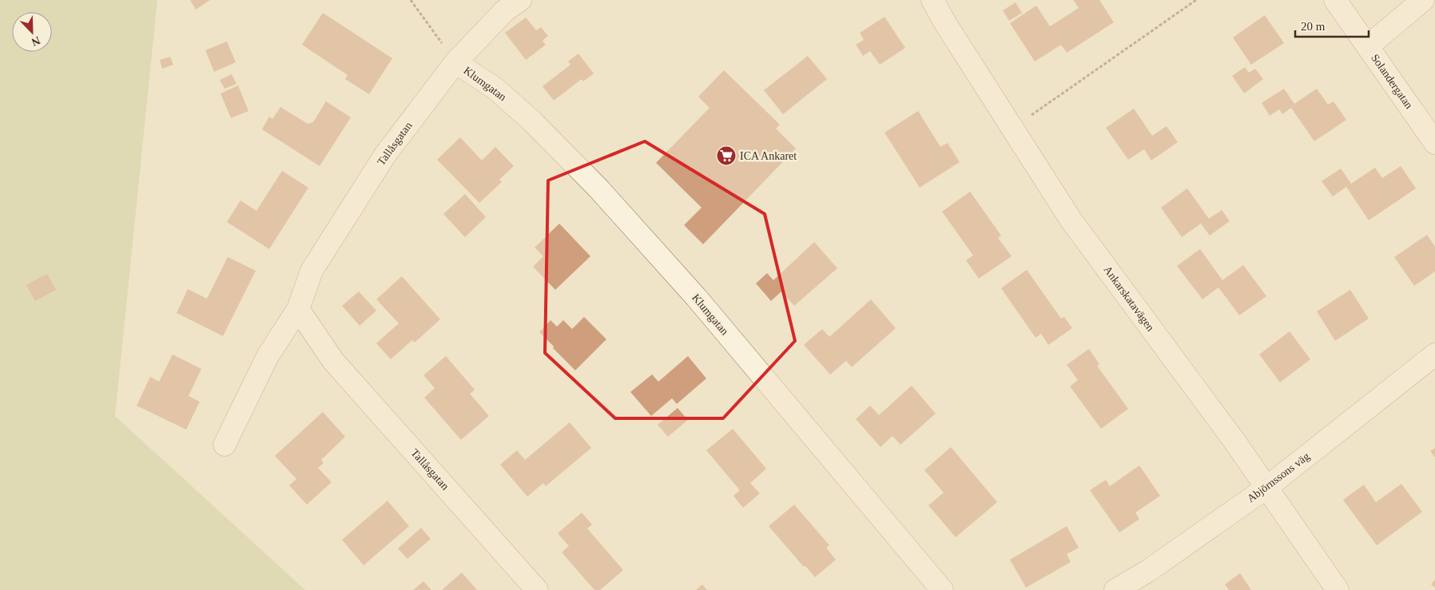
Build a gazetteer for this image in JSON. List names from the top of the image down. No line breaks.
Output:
{"streets":{"street":["Solandergatan","Klumgatan","Tallåsgatan","Ankarskatavägen","Abjörnssons väg"]},"crossings":[["Klumgatan","Tallåsgatan"],["Ankarskatavägen","Abjörnssons väg"]],"places":{"supermarket":["ICA Ankaret"]},"scale_bar":"20 m","north":"bottom right"}
